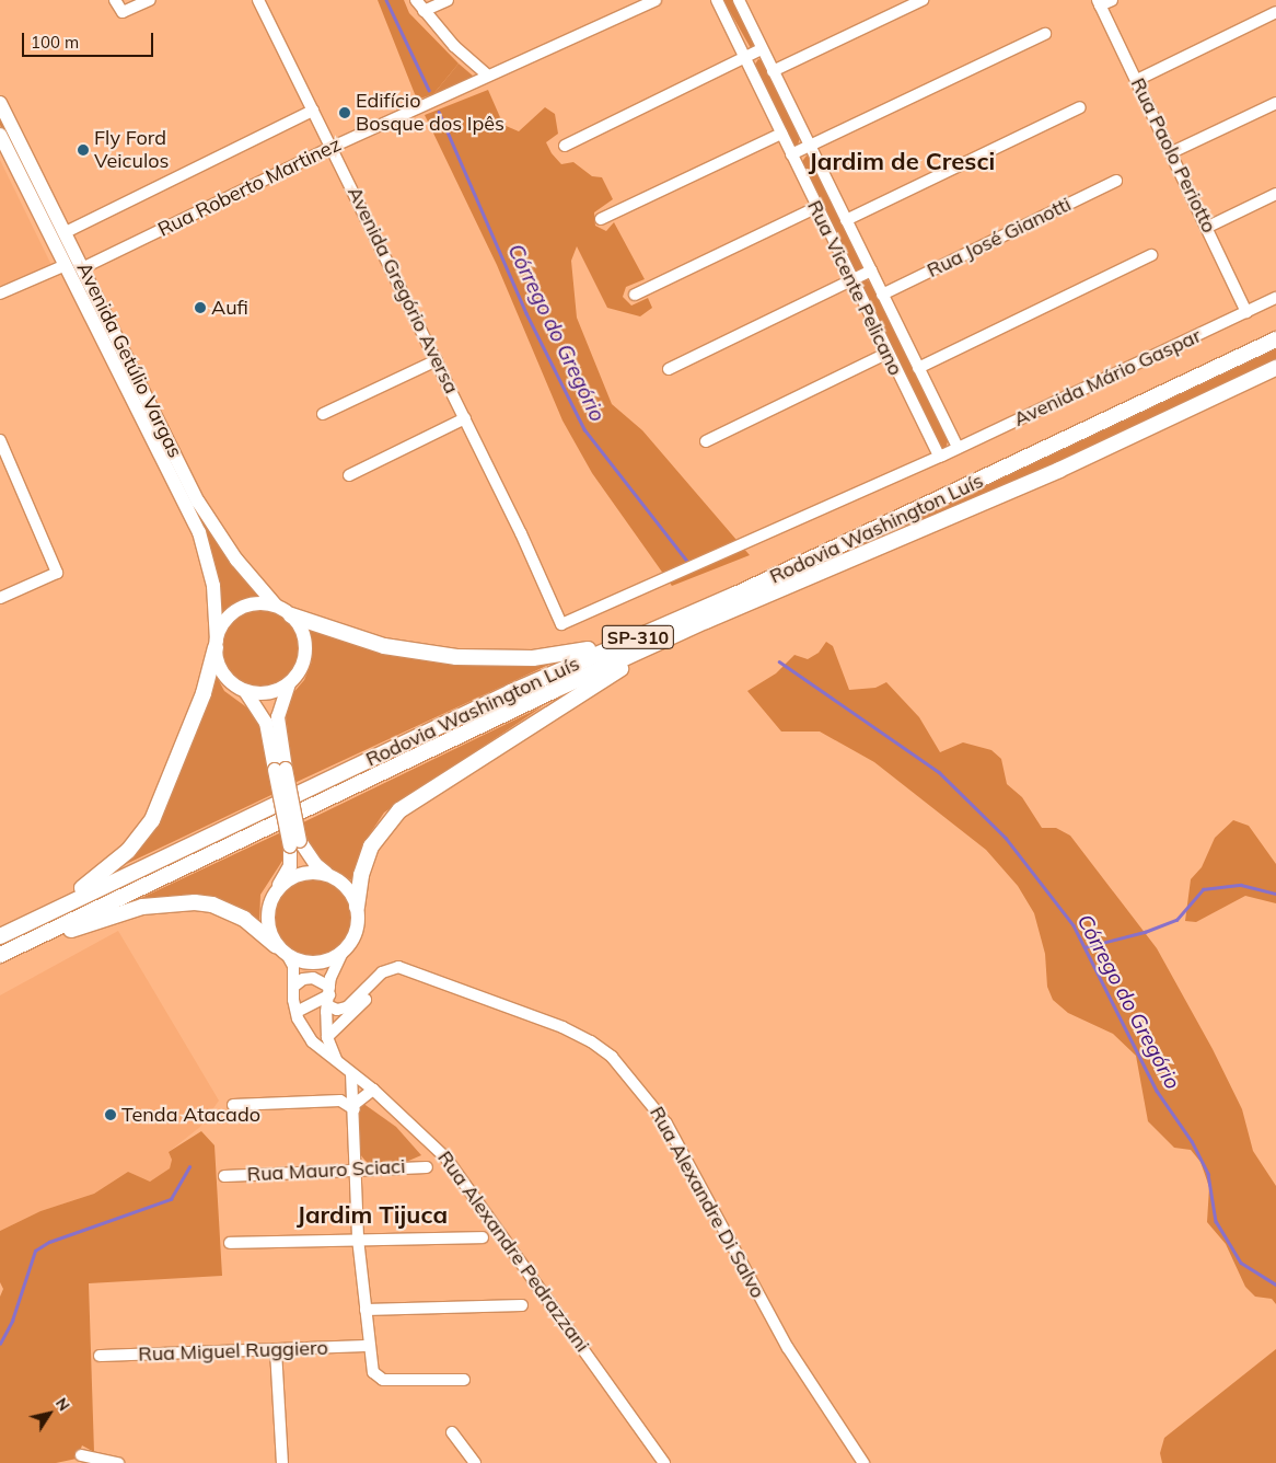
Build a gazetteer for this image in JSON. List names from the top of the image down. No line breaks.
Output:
{"streets":{"highway":["Rodovia Washington Luís","SP-310"],"main road":["Avenida Getúlio Vargas"],"street":["Rua Paolo Periotto","Rua Roberto Martinez","Rua José Gianotti","Rua Vicente Pelicano","Avenida Gregório Aversa","Avenida Mário Gaspar","Rua Mauro Sciaci","Rua Alexandre Di Salvo","Rua Alexandre Pedrazzani","Rua Miguel Ruggiero"]},"crossings":[["Rua Paolo Periotto","Avenida Mário Gaspar"],["Rua Roberto Martinez","Avenida Gregório Aversa"],["Rua Roberto Martinez","Avenida Getúlio Vargas"],["Rua José Gianotti","Rua Vicente Pelicano"],["Rua Vicente Pelicano","Avenida Gregório Aversa"],["Rua Vicente Pelicano","Avenida Mário Gaspar"],["Avenida Gregório Aversa","Avenida Mário Gaspar"]],"districts":["Jardim de Cresci","Jardim Tijuca"],"water":["Córrego do Gregório"],"places":["Edifício Bosque dos Ipês","Fly Ford Veiculos","Aufi","Tenda Atacado"],"scale_bar":"100 m","north":"top right"}
